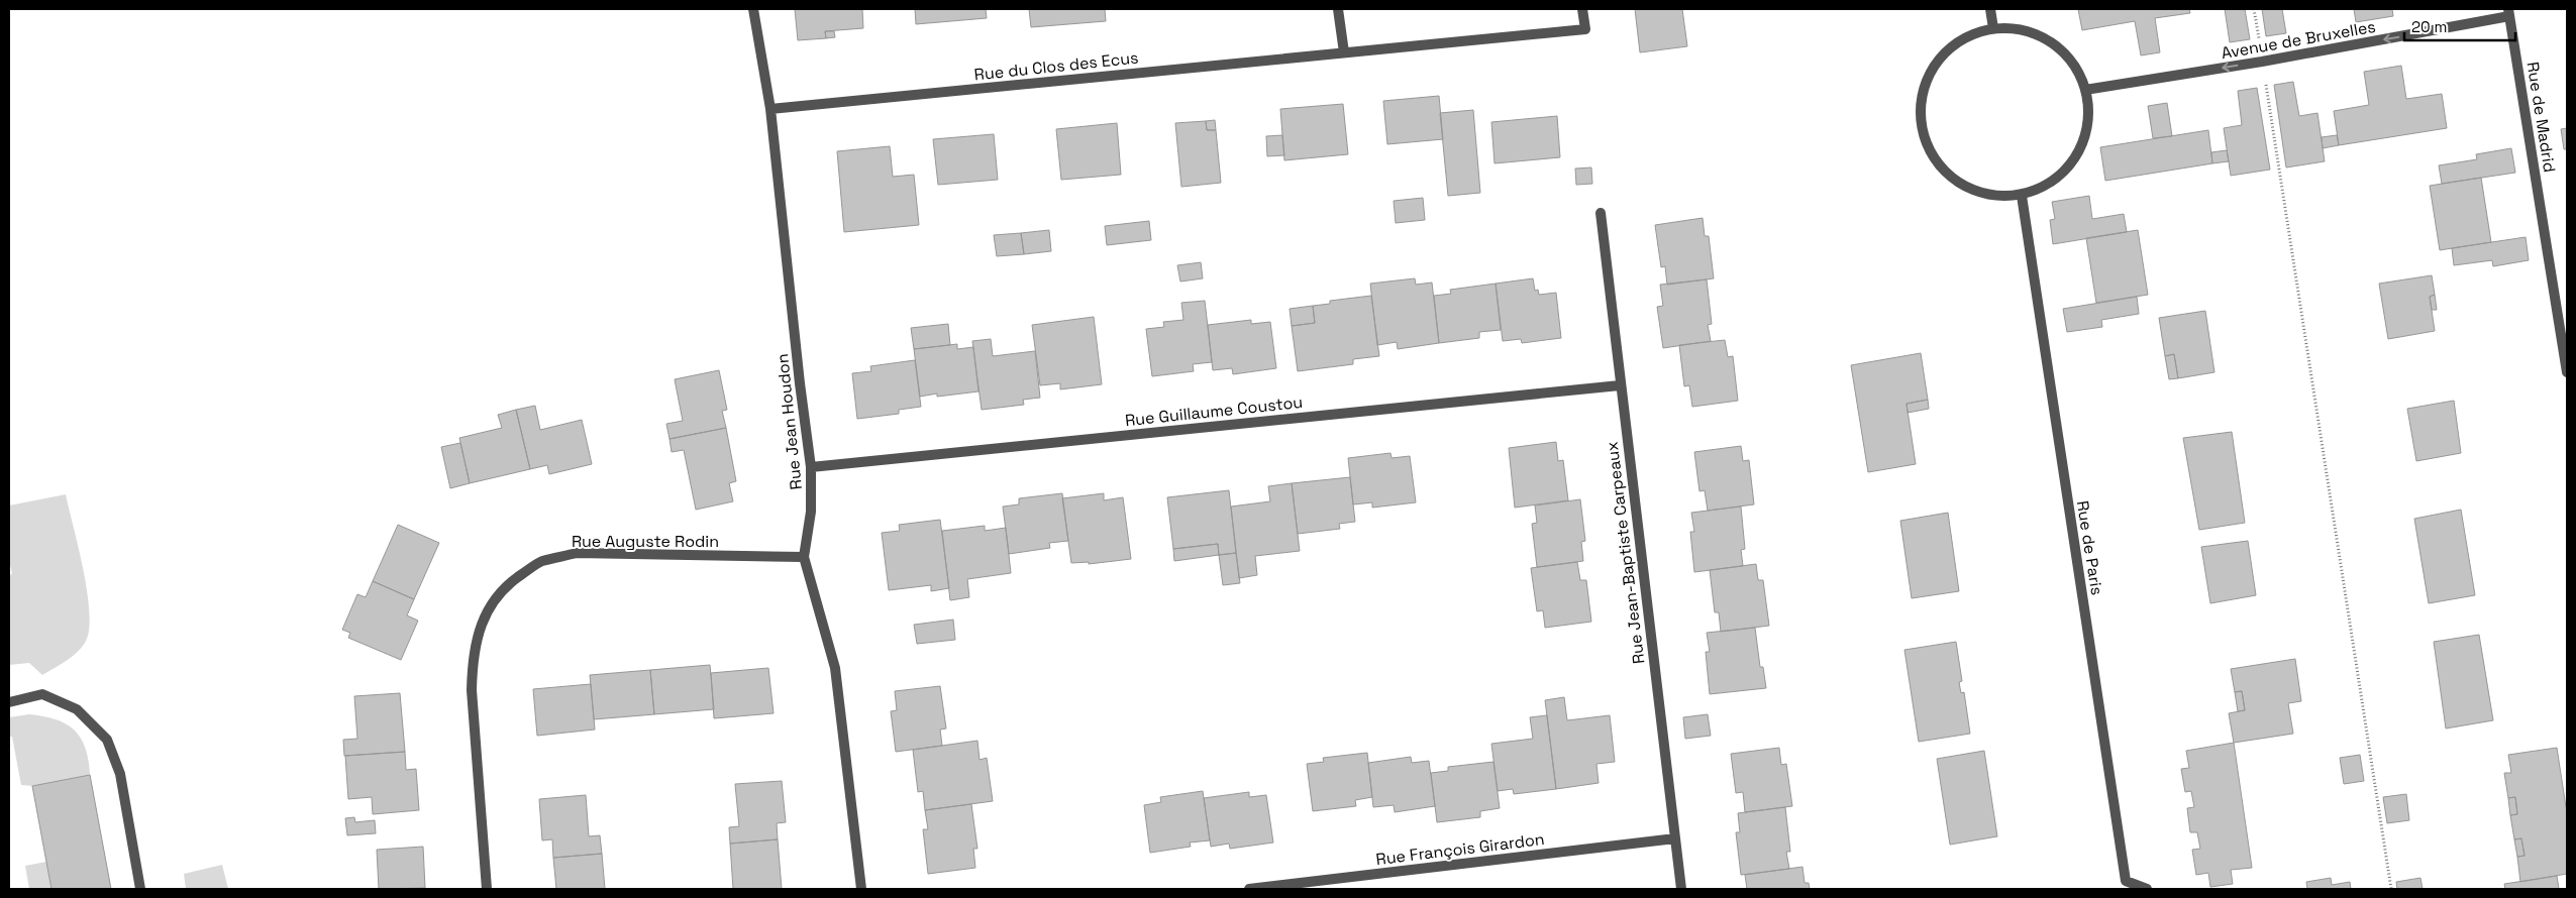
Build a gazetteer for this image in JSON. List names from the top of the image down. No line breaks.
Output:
{"streets":{"street":["Avenue de Bruxelles","Rue du Clos des Ecus","Rue de Madrid","Rue Guillaume Coustou","Rue Jean Houdon","Rue Auguste Rodin","Rue de Paris","Rue Jean-Baptiste Carpeaux","Rue François Girardon"]},"crossings":[["Avenue de Bruxelles","Rue de Madrid"],["Avenue de Bruxelles","Rue de Paris"],["Rue du Clos des Ecus","Rue Jean Houdon"],["Rue Guillaume Coustou","Rue Jean Houdon"],["Rue Guillaume Coustou","Rue Jean-Baptiste Carpeaux"],["Rue Jean Houdon","Rue Auguste Rodin"],["Rue Jean-Baptiste Carpeaux","Rue François Girardon"]],"one_way":["Avenue de Bruxelles"],"scale_bar":"20 m"}
